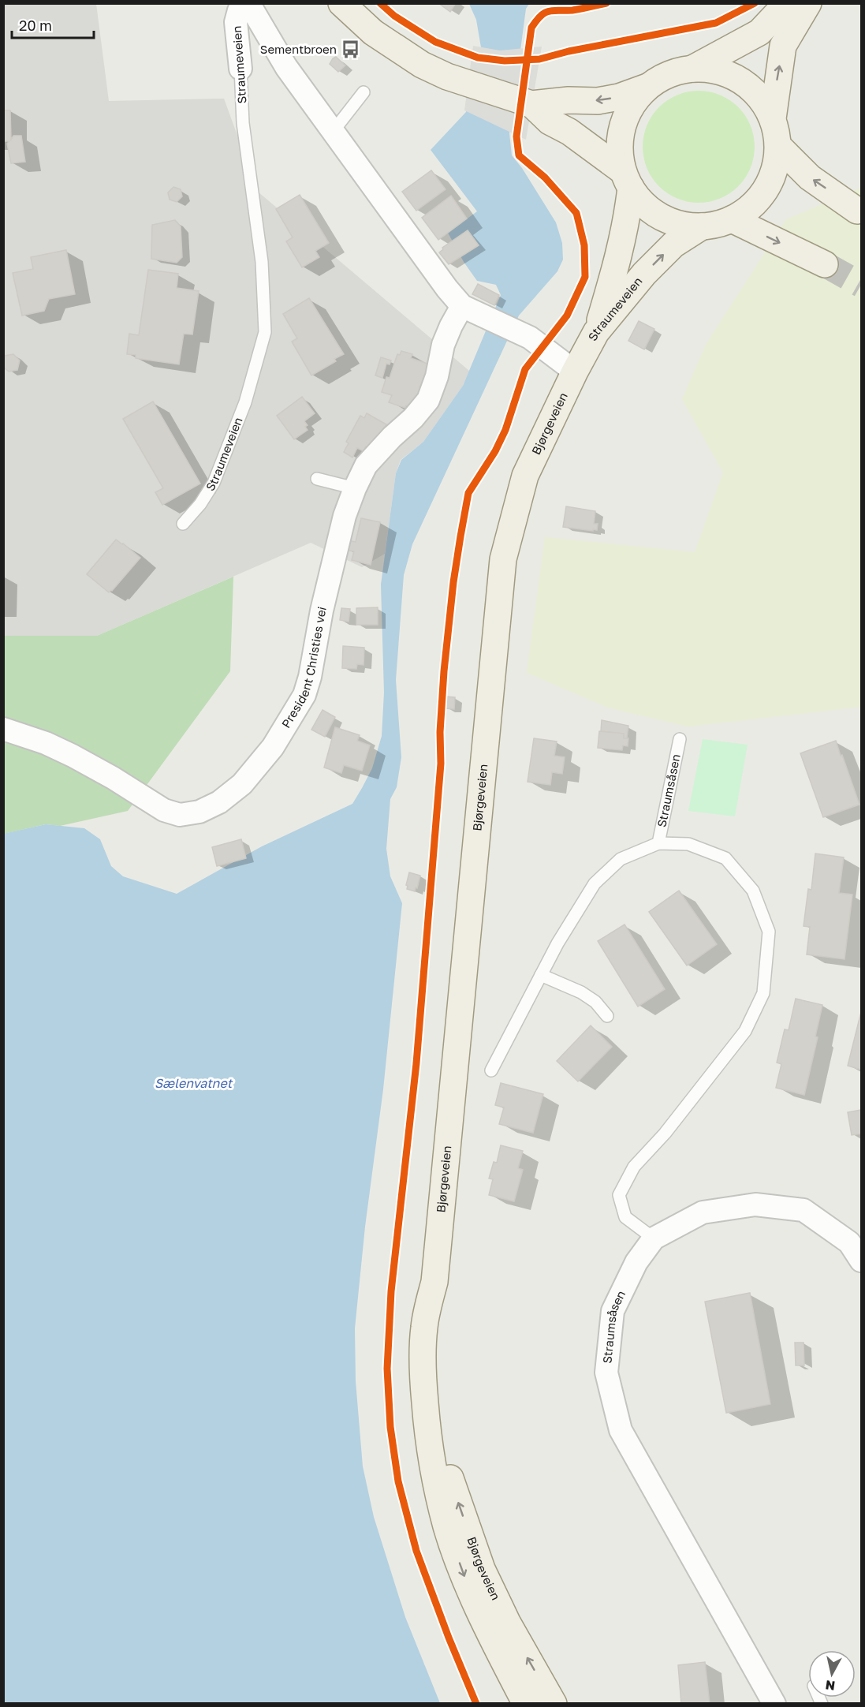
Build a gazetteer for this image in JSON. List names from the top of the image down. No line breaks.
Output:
{"streets":{"main road":["Straumeveien","Bjørgeveien"],"street":["President Christies vei","Straumsåsen"]},"crossings":[["Straumeveien","Bjørgeveien"],["Straumeveien","President Christies vei"]],"water":["Sælenvatnet"],"places":{"bus stop":["Sementbroen"]},"scale_bar":"20 m","north":"bottom"}
